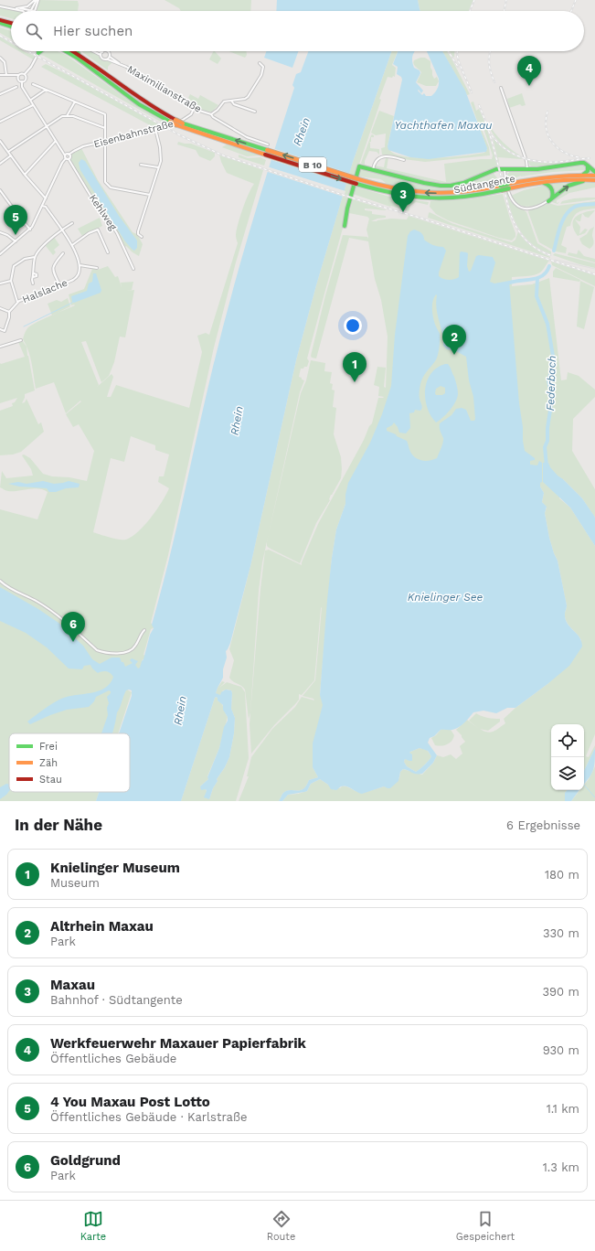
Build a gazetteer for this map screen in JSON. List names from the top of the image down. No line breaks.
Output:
{"streets":{"main road":["B 10","Südtangente"],"street":["Maximilianstraße","Eisenbahnstraße","Kehlweg","Halslache"]},"crossings":[["Maximilianstraße","Eisenbahnstraße"],["B 10","Südtangente"]],"water":["Yachthafen Maxau","Rhein","Federbach","Knielinger See"],"legend":["Frei","Zäh","Stau"],"page":{"search":"Hier suchen","pins":["4","3","5","2","1","6"],"heading":["In der Nähe","6 Ergebnisse"],"list":[{"mark":"1","name":"Knielinger Museum","note":"Museum","value":"180 m"},{"mark":"2","name":"Altrhein Maxau","note":"Park","value":"330 m"},{"mark":"3","name":"Maxau","note":"Bahnhof · Südtangente","value":"390 m"},{"mark":"4","name":"Werkfeuerwehr Maxauer Papierfabrik","note":"Öffentliches Gebäude","value":"930 m"},{"mark":"5","name":"4 You Maxau Post Lotto","note":"Öffentliches Gebäude · Karlstraße","value":"1.1 km"},{"mark":"6","name":"Goldgrund","note":"Park","value":"1.3 km"}],"nav":["Karte","Route","Gespeichert"]}}
